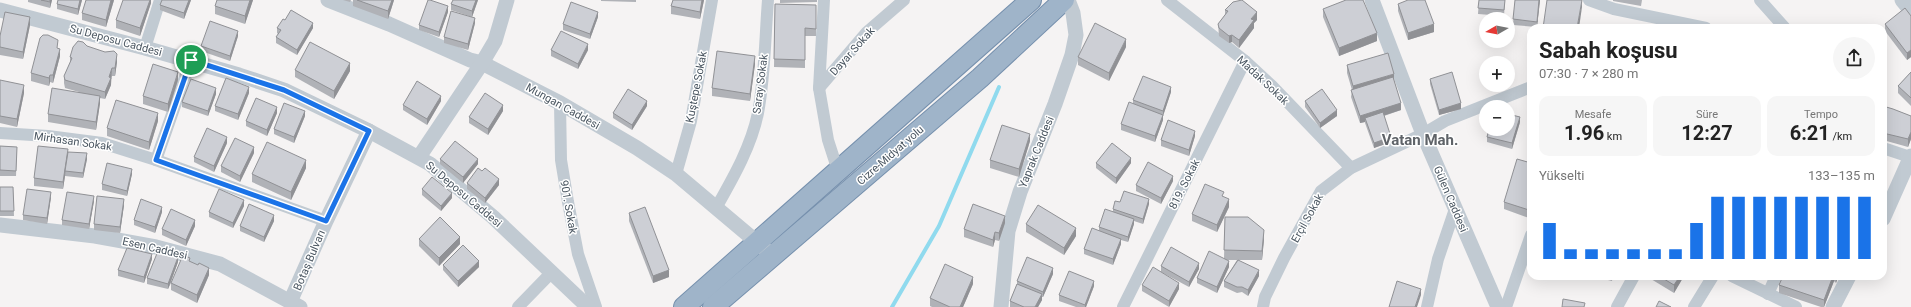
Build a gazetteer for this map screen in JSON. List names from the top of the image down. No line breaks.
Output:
{"streets":{"highway":["Cizre-Midyat yolu"],"street":["Su Deposu Caddesi","Dayar Sokak","Madak Sokak","Saray Sokak","Kuştepe Sokak","Mungan Caddesi","Mirhasan Sokak","Yaprak Caddesi","819. Sokak","Gülen Caddesi","901. Sokak","Erçil Sokak","Esen Caddesi","Botaş Bulvarı"]},"crossings":[["Su Deposu Caddesi","Botaş Bulvarı"],["Madak Sokak","819. Sokak"],["Madak Sokak","Erçil Sokak"],["Saray Sokak","Mungan Caddesi"],["Kuştepe Sokak","Mungan Caddesi"],["Mungan Caddesi","Cizre-Midyat yolu"],["Mungan Caddesi","901. Sokak"],["Mirhasan Sokak","Botaş Bulvarı"],["Gülen Caddesi","Erçil Sokak"],["Esen Caddesi","Botaş Bulvarı"]],"districts":["Vatan Mah."],"north":"left","page":{"map_buttons":["+","−"],"heading":["Sabah koşusu","07:30 · 7 × 280 m"],"stats":[["Mesafe","1.96 km"],["Süre","12:27"],["Tempo","6:21 /km"]],"chart":["Yükselti","133–135 m"]}}
